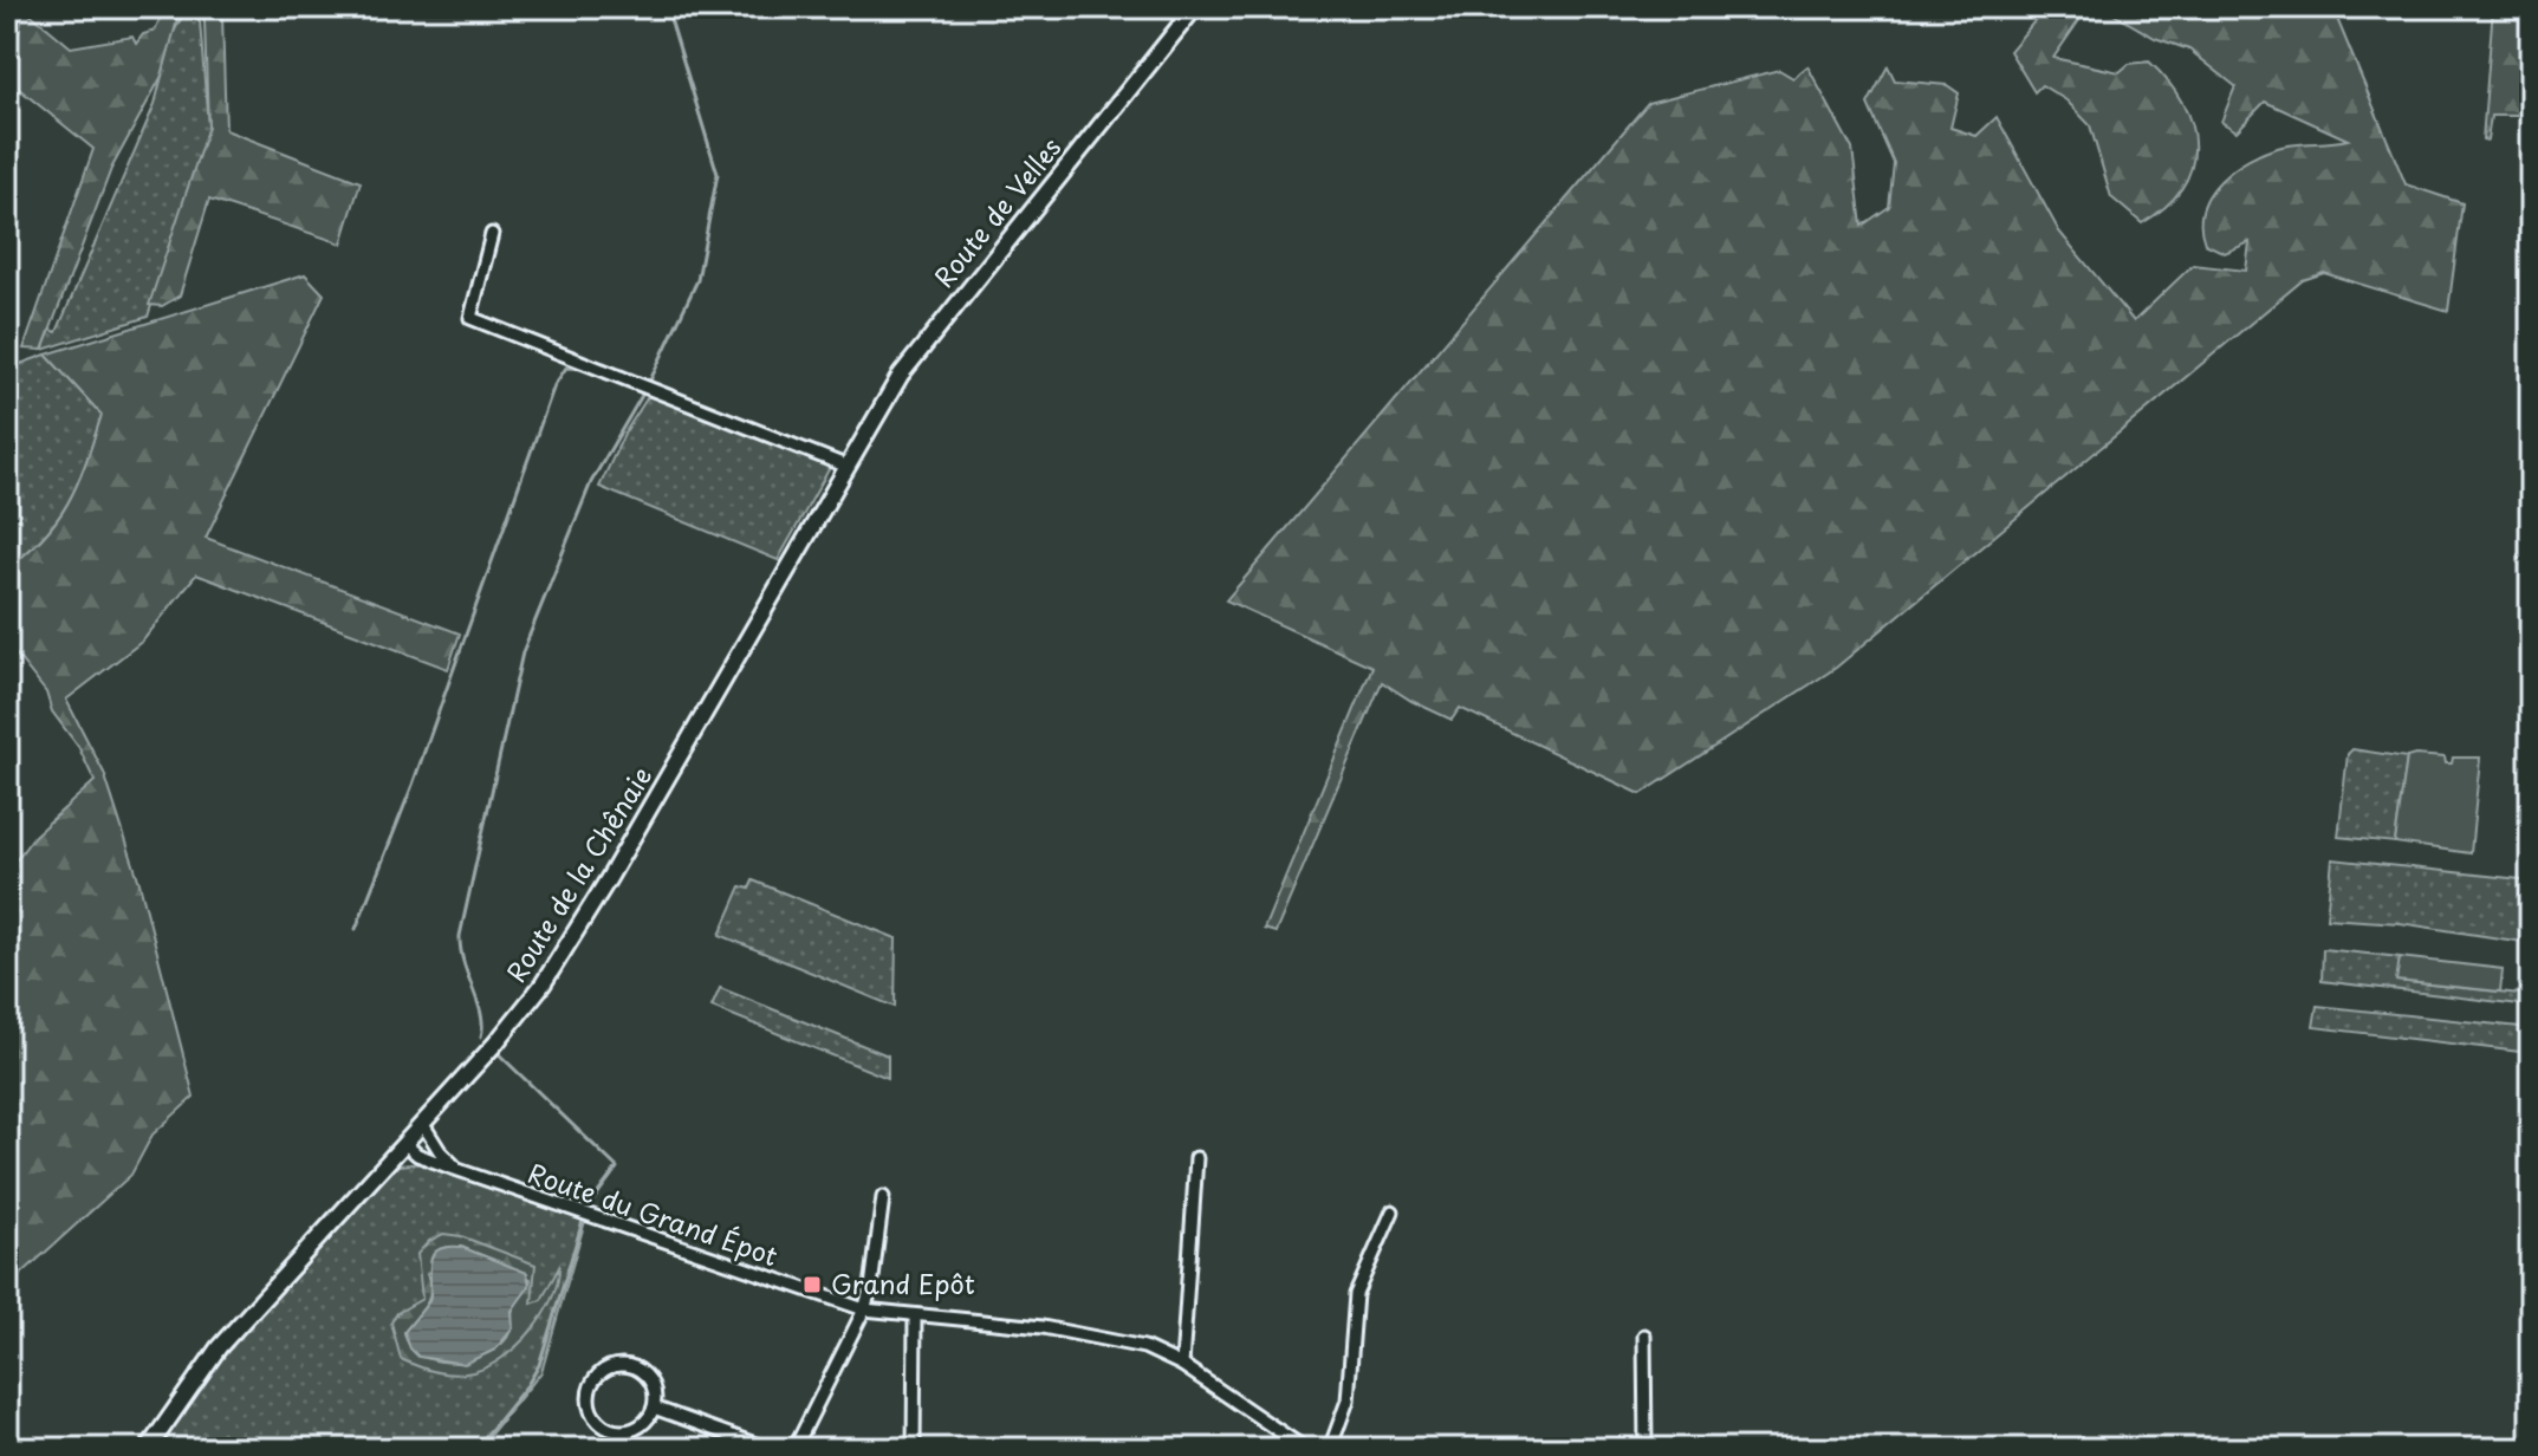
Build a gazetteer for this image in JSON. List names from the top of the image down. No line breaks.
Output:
{"streets":{"main road":["Route de Velles","Route de la Chênaie"],"street":["Route du Grand Épot"]},"crossings":[["Route de Velles","Route de la Chênaie"],["Route de la Chênaie","Route du Grand Épot"]],"places":{"transit":["Grand Epôt"]}}
